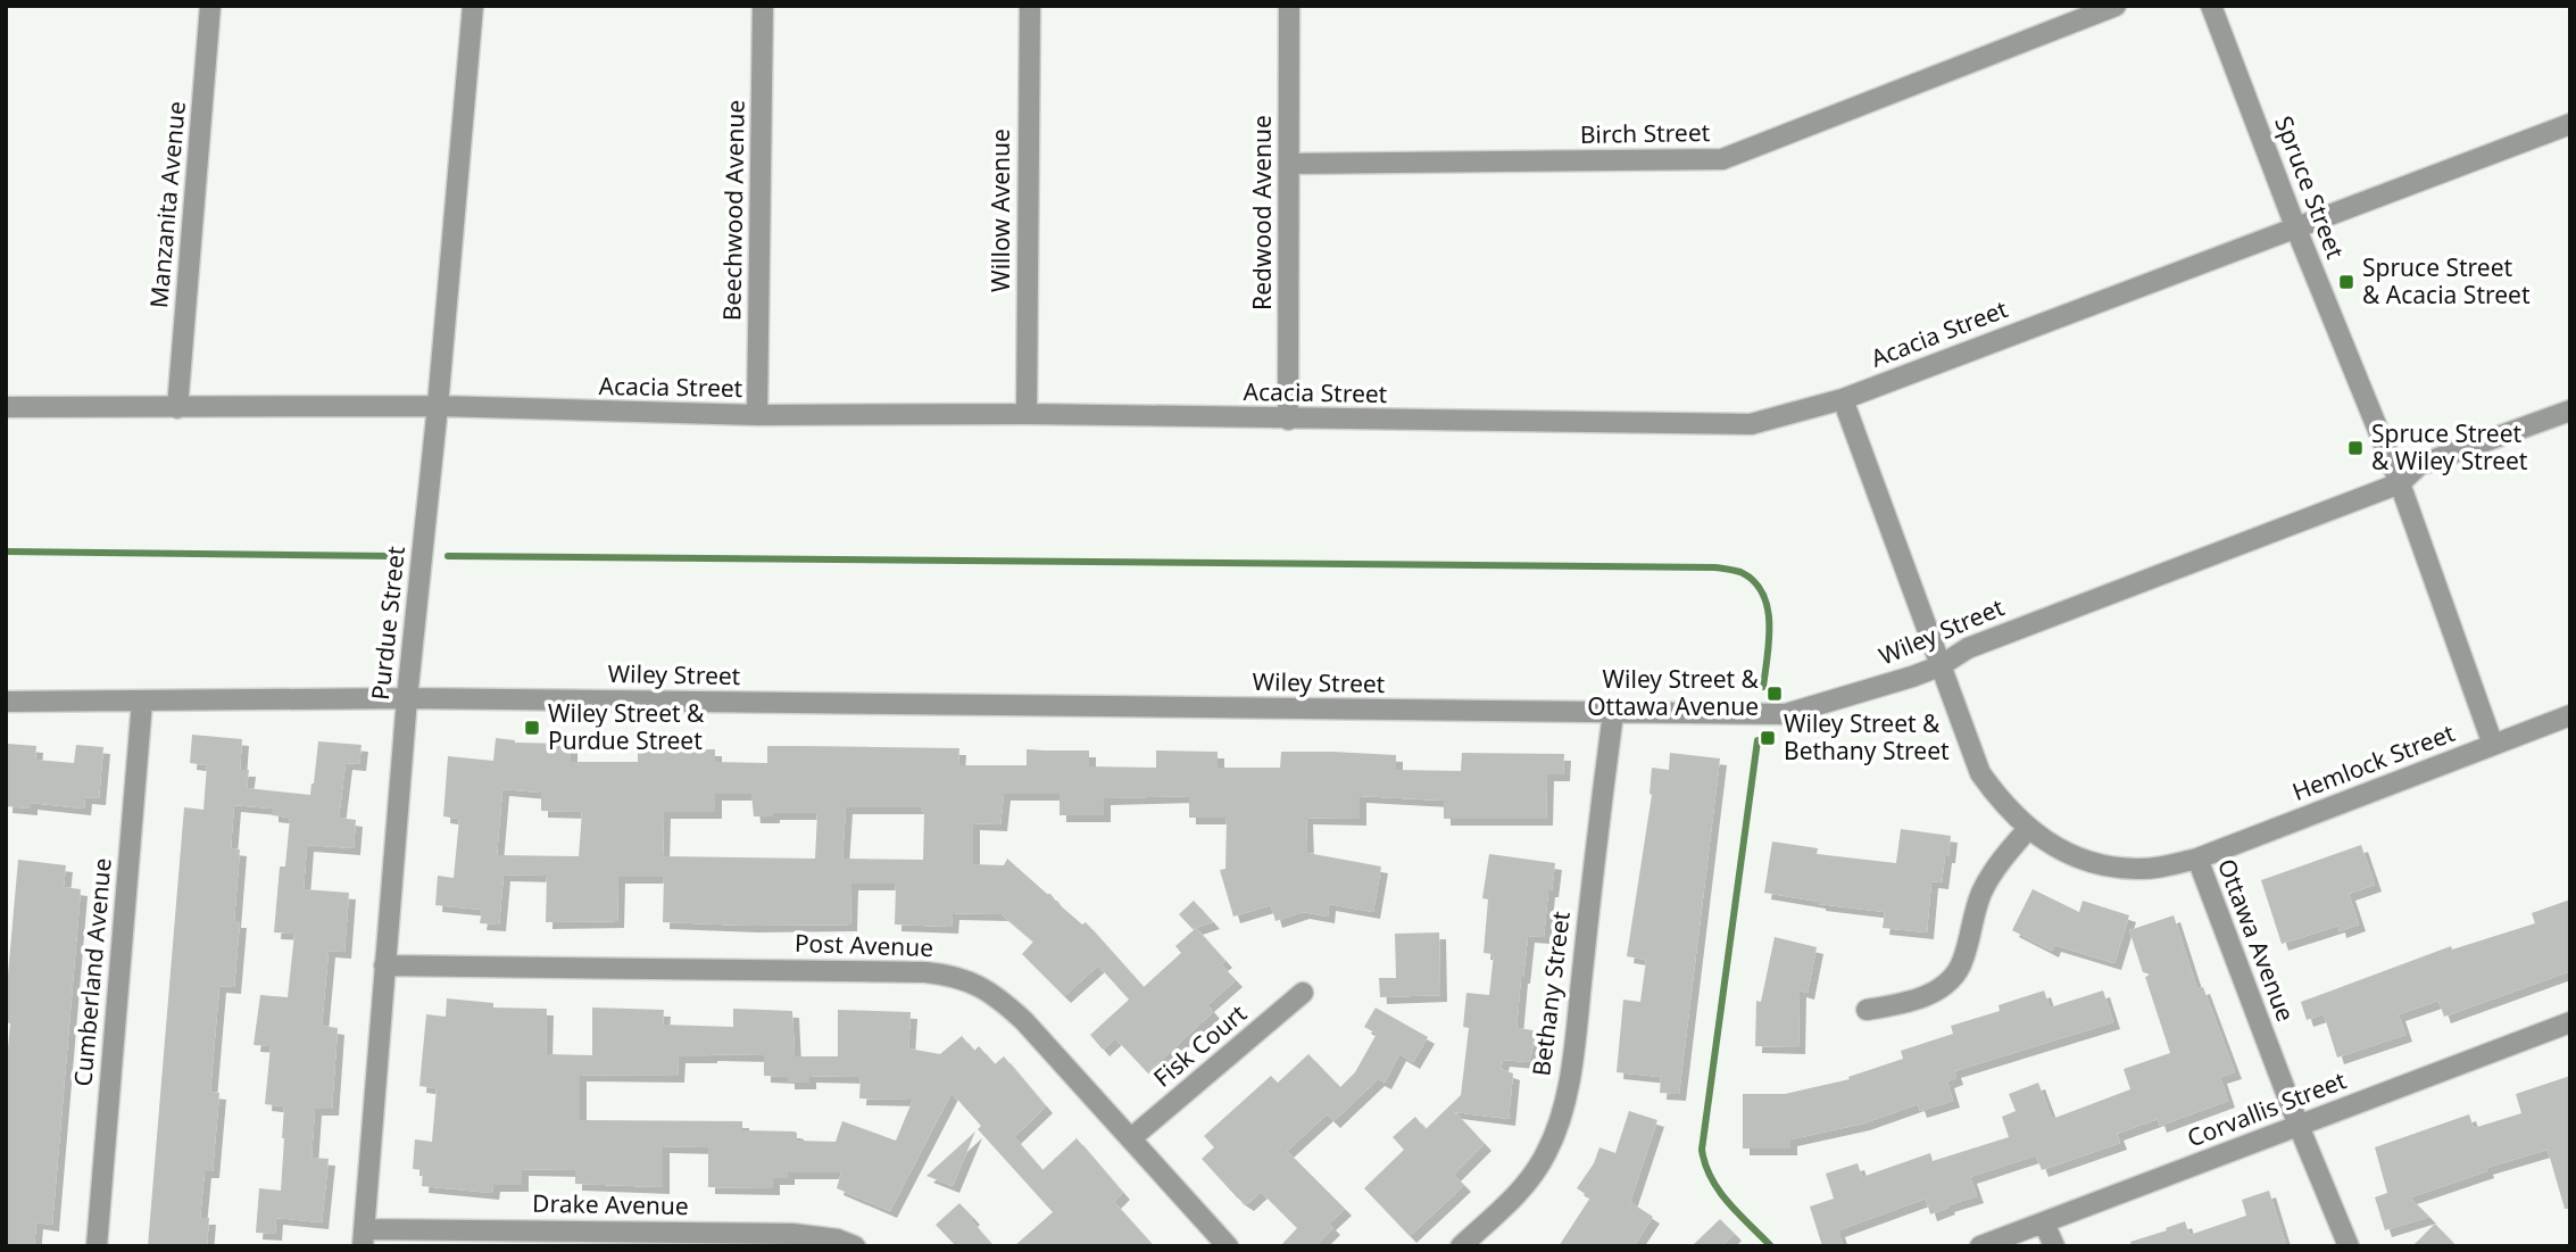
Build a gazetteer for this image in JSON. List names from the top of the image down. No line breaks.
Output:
{"streets":{"street":["Birch Street","Spruce Street","Manzanita Avenue","Beechwood Avenue","Willow Avenue","Redwood Avenue","Acacia Street","Purdue Street","Wiley Street","Hemlock Street","Ottawa Avenue","Post Avenue","Cumberland Avenue","Bethany Street","Fisk Court","Corvallis Street","Drake Avenue"]},"crossings":[["Birch Street","Redwood Avenue"],["Spruce Street","Acacia Street"],["Spruce Street","Wiley Street"],["Spruce Street","Hemlock Street"],["Manzanita Avenue","Acacia Street"],["Beechwood Avenue","Acacia Street"],["Willow Avenue","Acacia Street"],["Redwood Avenue","Acacia Street"],["Acacia Street","Purdue Street"],["Acacia Street","Ottawa Avenue"],["Purdue Street","Wiley Street"],["Purdue Street","Post Avenue"],["Purdue Street","Drake Avenue"],["Wiley Street","Ottawa Avenue"],["Wiley Street","Cumberland Avenue"],["Wiley Street","Bethany Street"],["Hemlock Street","Ottawa Avenue"],["Ottawa Avenue","Corvallis Street"],["Post Avenue","Fisk Court"]],"places":{"transit":["Spruce Street & Acacia Street","Spruce Street & Wiley Street","Wiley Street & Ottawa Avenue","Wiley Street & Purdue Street","Wiley Street & Bethany Street"]}}
